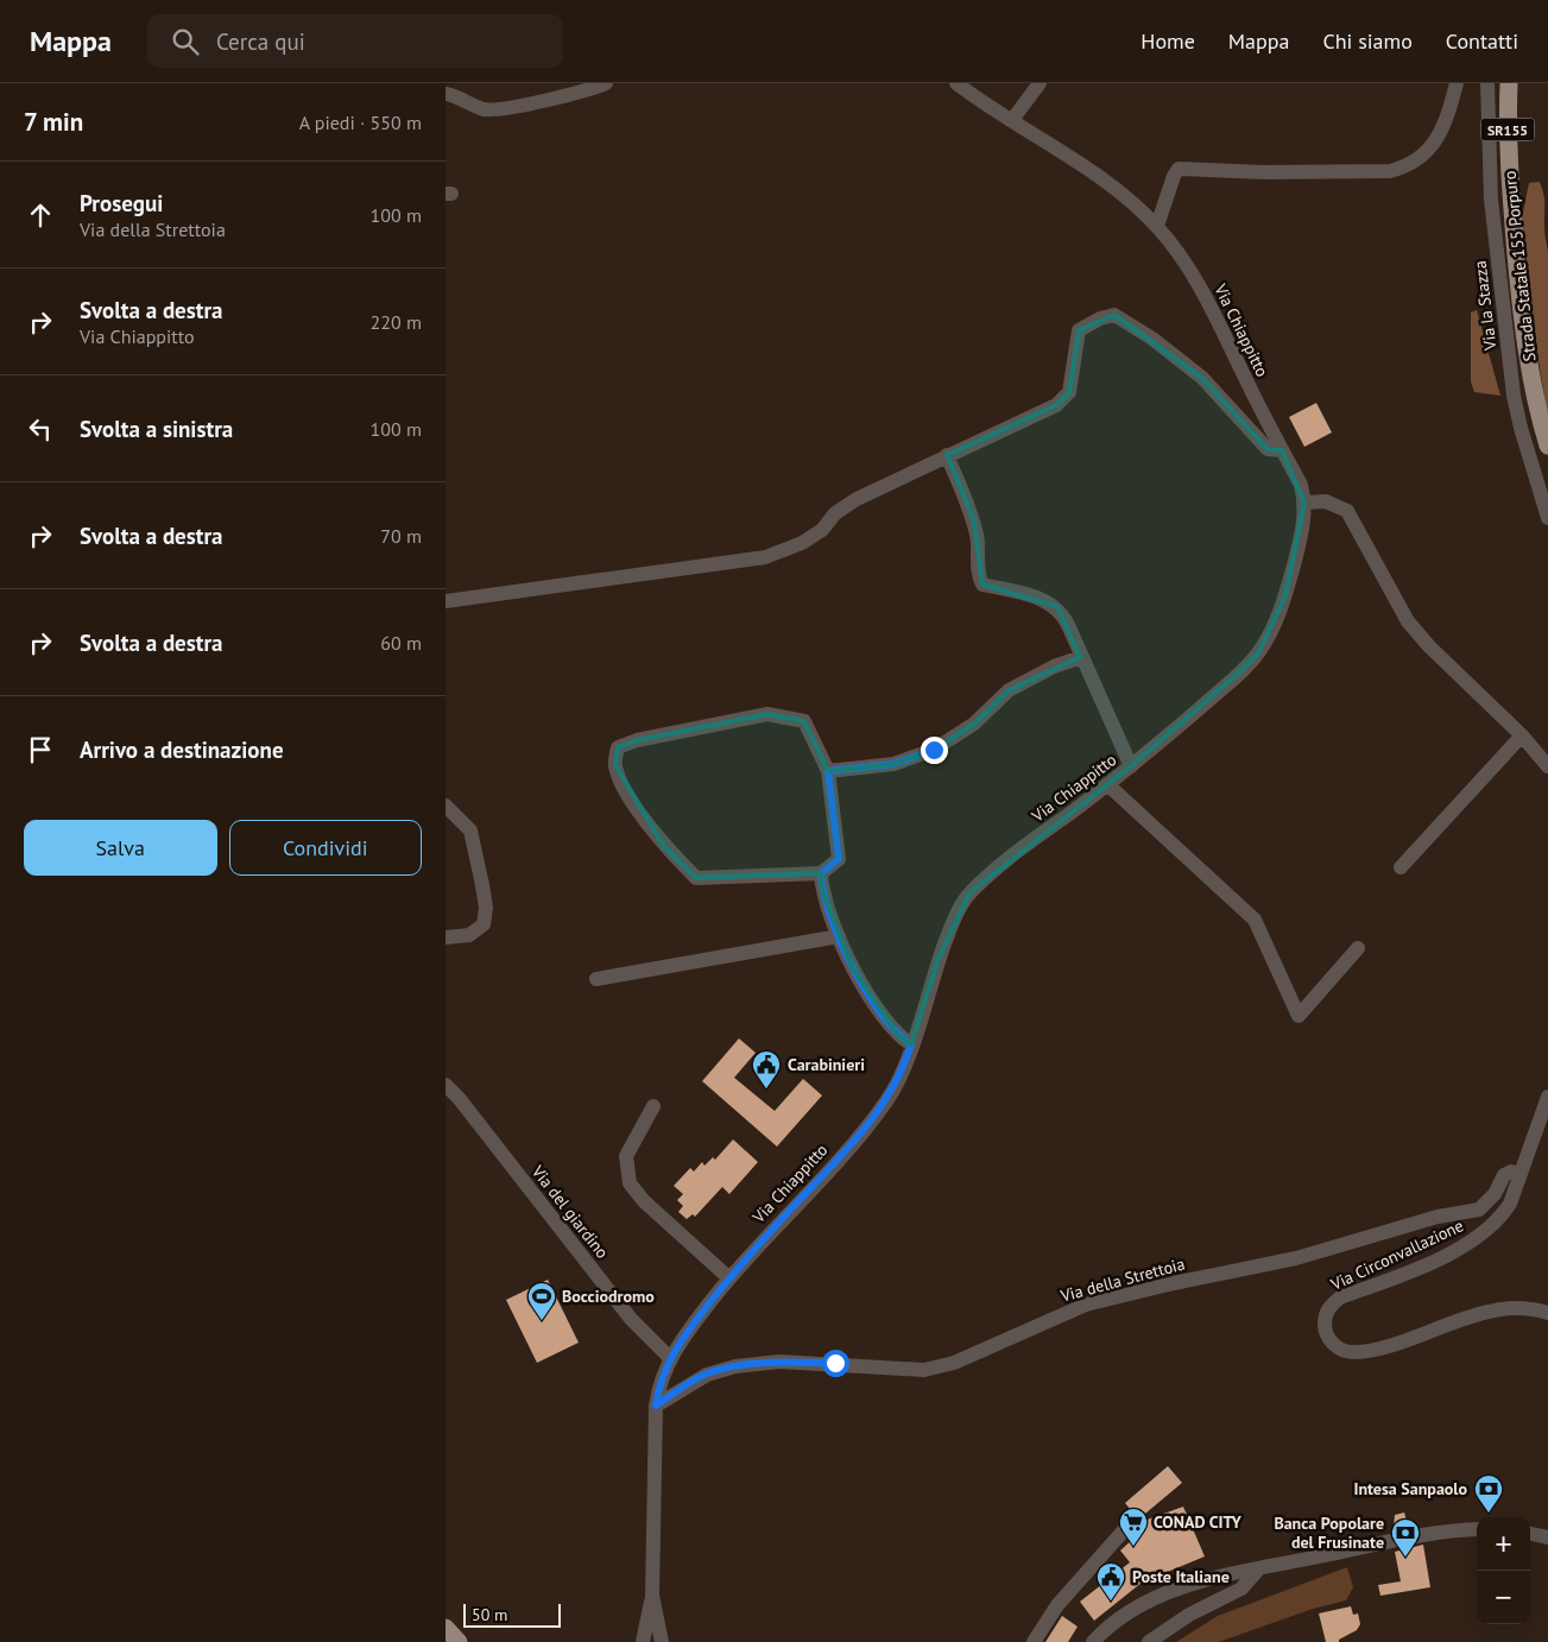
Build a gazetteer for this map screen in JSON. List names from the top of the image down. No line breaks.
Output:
{"streets":{"main road":["SR155","Strada Statale 155 Porpuro"],"street":["Via la Stazza","Via Chiappitto","Via del giardino","Via Circonvallazione","Via della Strettoia"]},"crossings":[["Via Chiappitto","Via del giardino"],["Via Chiappitto","Via della Strettoia"],["Via Circonvallazione","Via della Strettoia"]],"places":{"public building":["Carabinieri","Poste Italiane"],"sports":["Bocciodromo"],"bank":["Intesa Sanpaolo","Banca Popolare del Frusinate"],"supermarket":["CONAD CITY"]},"scale_bar":"50 m","page":{"header":"Mappa","search":"Cerca qui","nav":["Home","Mappa","Chi siamo","Contatti"],"heading":["7 min","A piedi · 550 m"],"list":[["Prosegui","Via della Strettoia","100 m"],["Svolta a destra","Via Chiappitto","220 m"],["Svolta a sinistra","100 m"],["Svolta a destra","70 m"],["Svolta a destra","60 m"],"Arrivo a destinazione"],"buttons":["Salva","Condividi"],"map_buttons":["+","−"],"scale":"50 m"}}
